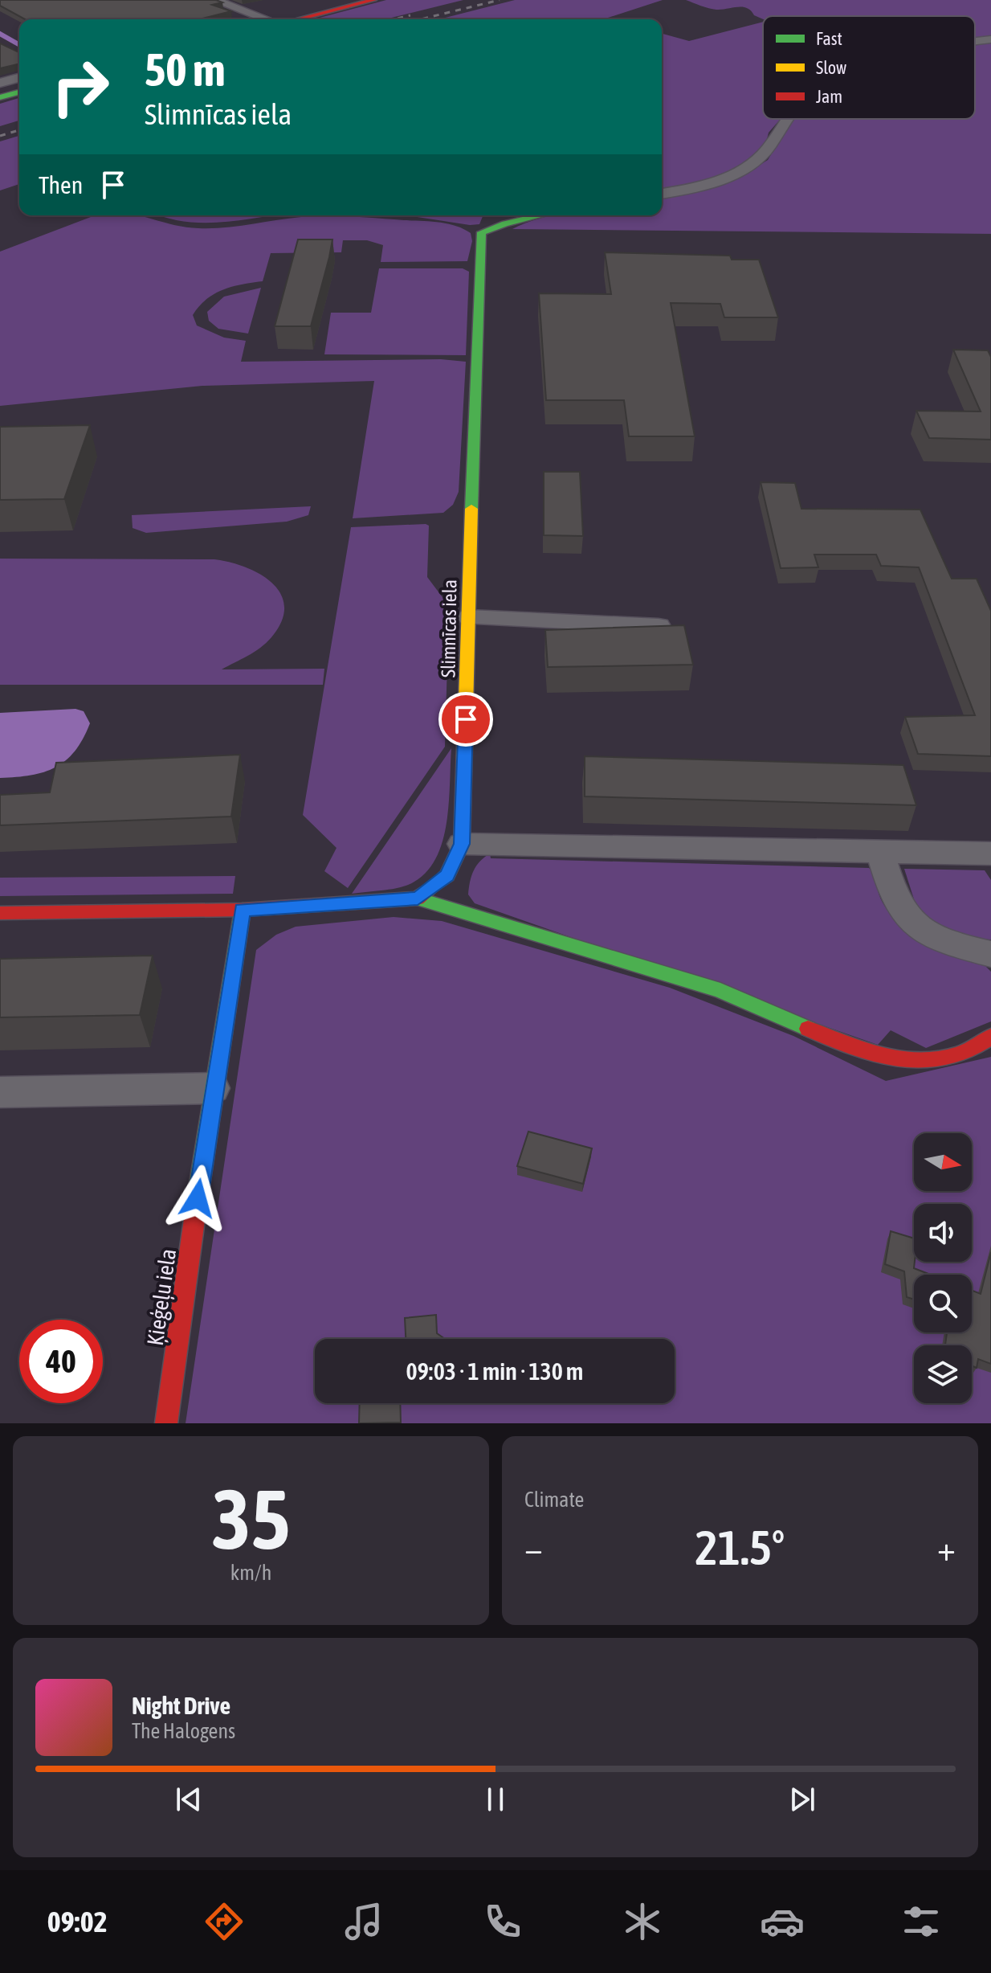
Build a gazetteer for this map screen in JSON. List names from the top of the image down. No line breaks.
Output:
{"streets":{"main road":["Slimnīcas iela","Ķieģeļu iela"]},"legend":["Fast","Slow","Jam"],"north":"right","page":{"turn":["50 m","Slimnīcas iela"],"then":"Then","limit":"40","trip":"09:03 · 1 min · 130 m","tile":[["35","km/h"],"Climate"],"heat":["−","21.5°","+"],"song":["Night Drive","The Halogens"],"tabs":"09:02"}}
